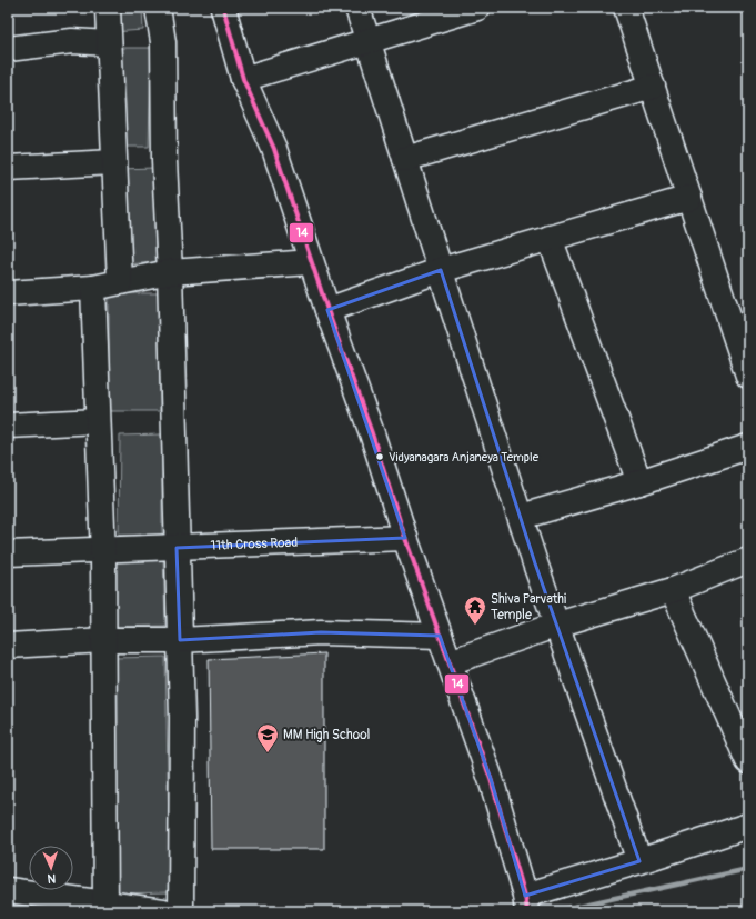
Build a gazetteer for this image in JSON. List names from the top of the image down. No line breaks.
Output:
{"streets":{"street":["11th Cross Road"]},"places":{"other":["Vidyanagara Anjaneya Temple"],"temple":["Shiva Parvathi Temple"],"school or university":["MM High School"]},"lines":["transit line 14"],"north":"bottom"}
